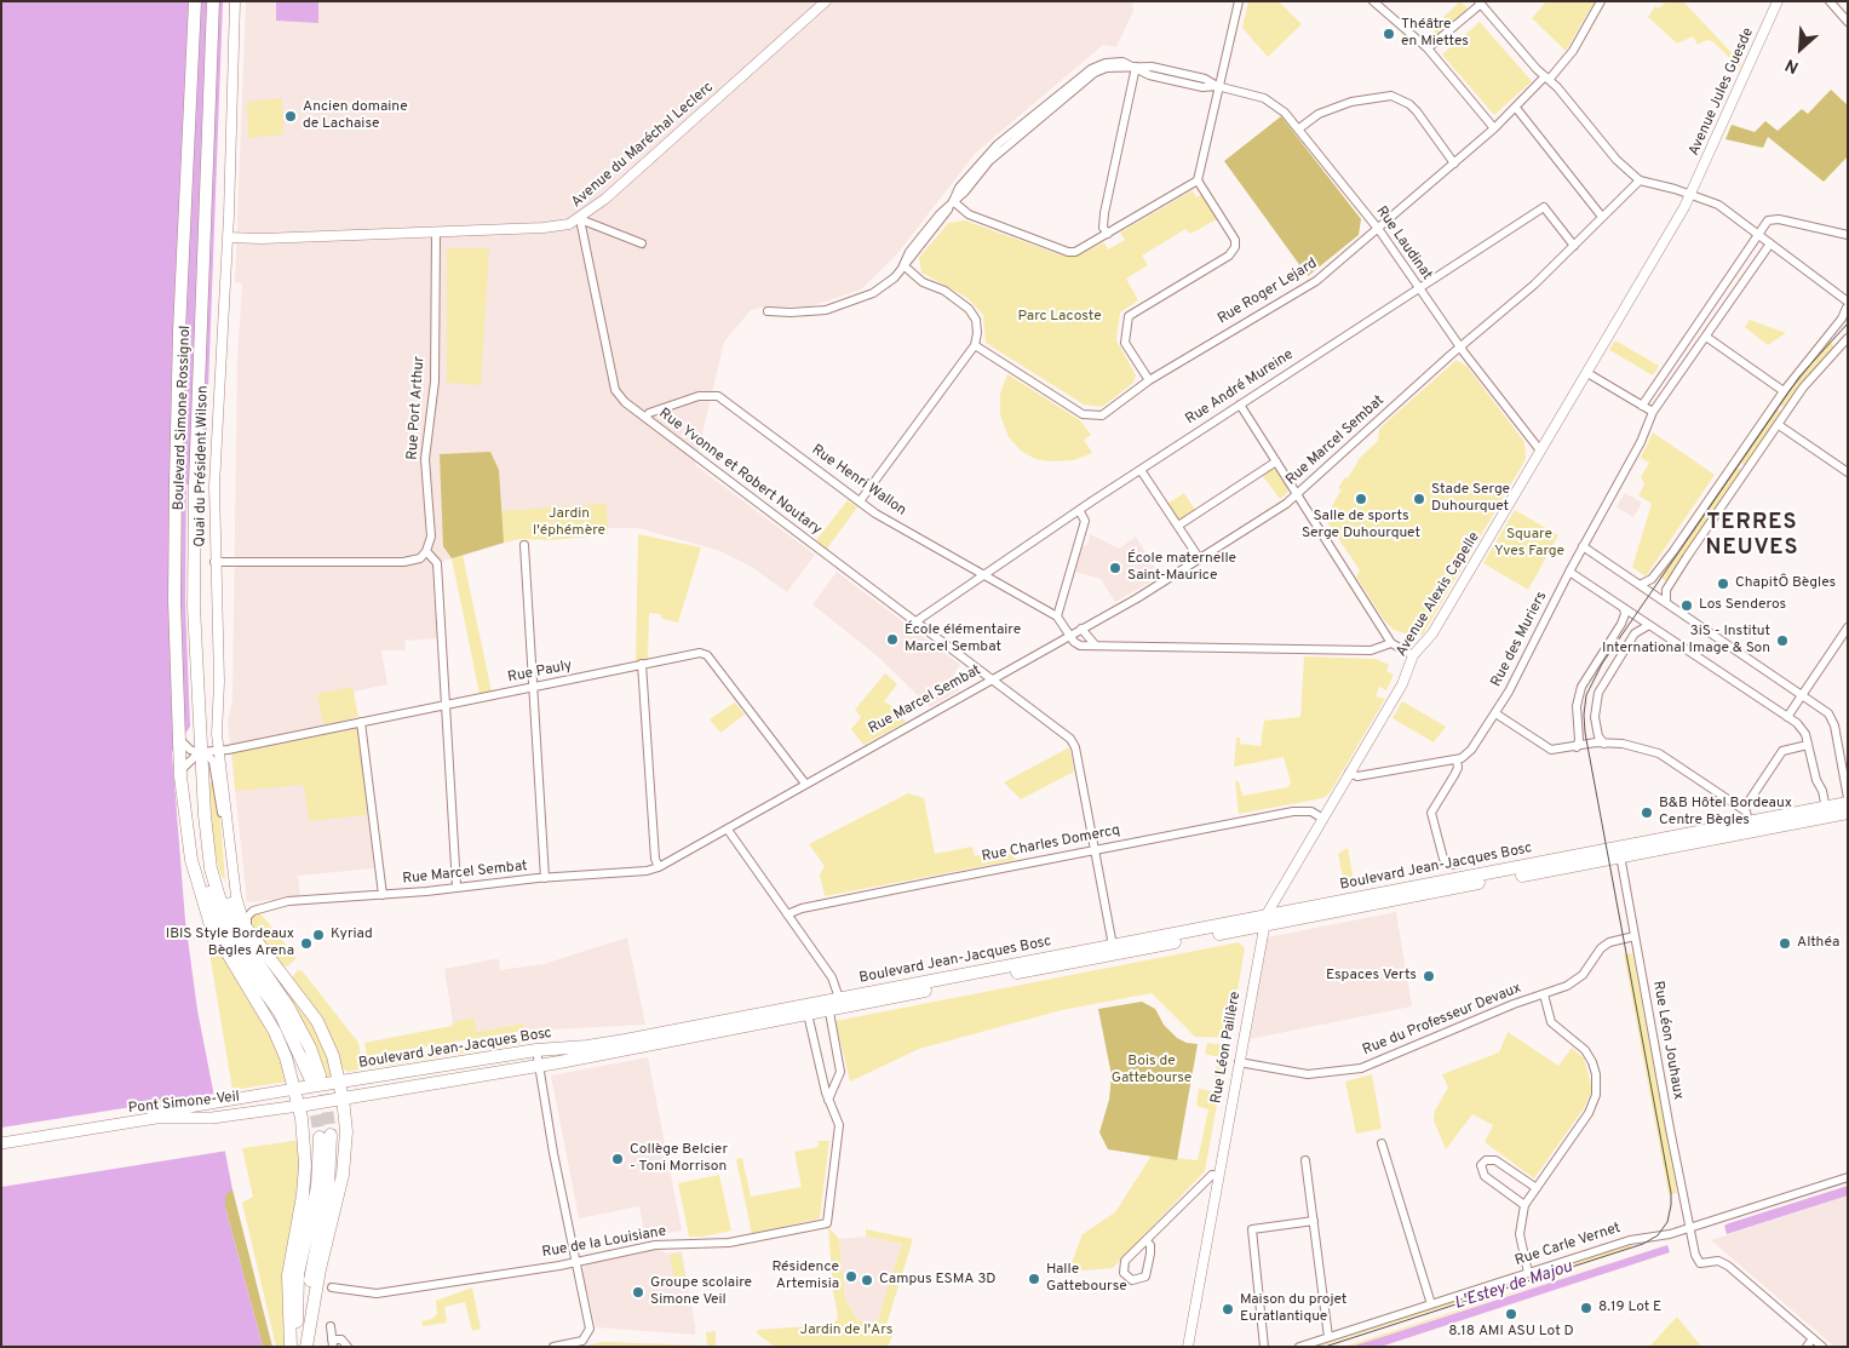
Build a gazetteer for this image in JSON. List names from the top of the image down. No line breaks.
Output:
{"streets":{"main road":["Boulevard Simone Rossignol","Boulevard Jean-Jacques Bosc","Pont Simone-Veil"],"street":["Avenue Jules Guesde","Avenue du Maréchal Leclerc","Rue Laudinat","Rue Roger Lejard","Rue André Mureine","Rue Port Arthur","Rue Marcel Sembat","Quai du Président Wilson","Rue Yvonne et Robert Noutary","Rue Henri Wallon","Avenue Alexis Capelle","Rue des Muriers","Rue Pauly","Rue Charles Domercq","Rue du Professeur Devaux","Rue Léon Jouhaux","Rue Léon Paillère","Rue de la Louisiane","Rue Carle Vernet"]},"crossings":[["Avenue Jules Guesde","Avenue Alexis Capelle"],["Avenue du Maréchal Leclerc","Rue Port Arthur"],["Avenue du Maréchal Leclerc","Quai du Président Wilson"],["Avenue du Maréchal Leclerc","Rue Yvonne et Robert Noutary"],["Rue Laudinat","Rue Roger Lejard"],["Rue Laudinat","Rue André Mureine"],["Rue Laudinat","Rue Marcel Sembat"],["Rue Laudinat","Avenue Alexis Capelle"],["Rue André Mureine","Rue Marcel Sembat"],["Rue André Mureine","Rue Yvonne et Robert Noutary"],["Rue André Mureine","Rue Henri Wallon"],["Boulevard Simone Rossignol","Rue Pauly"],["Rue Marcel Sembat","Quai du Président Wilson"],["Rue Marcel Sembat","Rue Yvonne et Robert Noutary"],["Rue Marcel Sembat","Rue Pauly"],["Quai du Président Wilson","Rue Pauly"],["Rue Yvonne et Robert Noutary","Rue Henri Wallon"],["Rue Yvonne et Robert Noutary","Rue Charles Domercq"],["Rue Yvonne et Robert Noutary","Boulevard Jean-Jacques Bosc"],["Avenue Alexis Capelle","Rue Charles Domercq"],["Avenue Alexis Capelle","Boulevard Jean-Jacques Bosc"],["Avenue Alexis Capelle","Rue Léon Paillère"],["Boulevard Jean-Jacques Bosc","Rue Léon Jouhaux"],["Boulevard Jean-Jacques Bosc","Rue Léon Paillère"],["Boulevard Jean-Jacques Bosc","Pont Simone-Veil"],["Boulevard Jean-Jacques Bosc","Rue de la Louisiane"],["Rue du Professeur Devaux","Rue Léon Jouhaux"],["Rue du Professeur Devaux","Rue Léon Paillère"],["Rue Léon Jouhaux","Rue Carle Vernet"]],"districts":["TERRES NEUVES"],"water":["L'Estey de Majou"],"parks":["Parc Lacoste","Jardin l'éphémère","Square Yves Farge","Bois de Gattebourse","Jardin de l'Ars"],"places":["Théâtre en Miettes","Ancien domaine de Lachaise","Salle de sports Serge Duhourquet","Stade Serge Duhourquet","École maternelle Saint-Maurice","ChapitÔ Bègles","Los Senderos","École élémentaire Marcel Sembat","3iS - Institut International Image & Son","B&B Hôtel Bordeaux Centre Bègles","Kyriad","IBIS Style Bordeaux Bègles Arena","Althéa","Espaces Verts","Collège Belcier - Toni Morrison","Résidence Artemisia","Halle Gattebourse","Campus ESMA 3D","Groupe scolaire Simone Veil","8.19 Lot E","Maison du projet Euratlantique","8.18 AMI ASU Lot D"],"north":"bottom left"}
